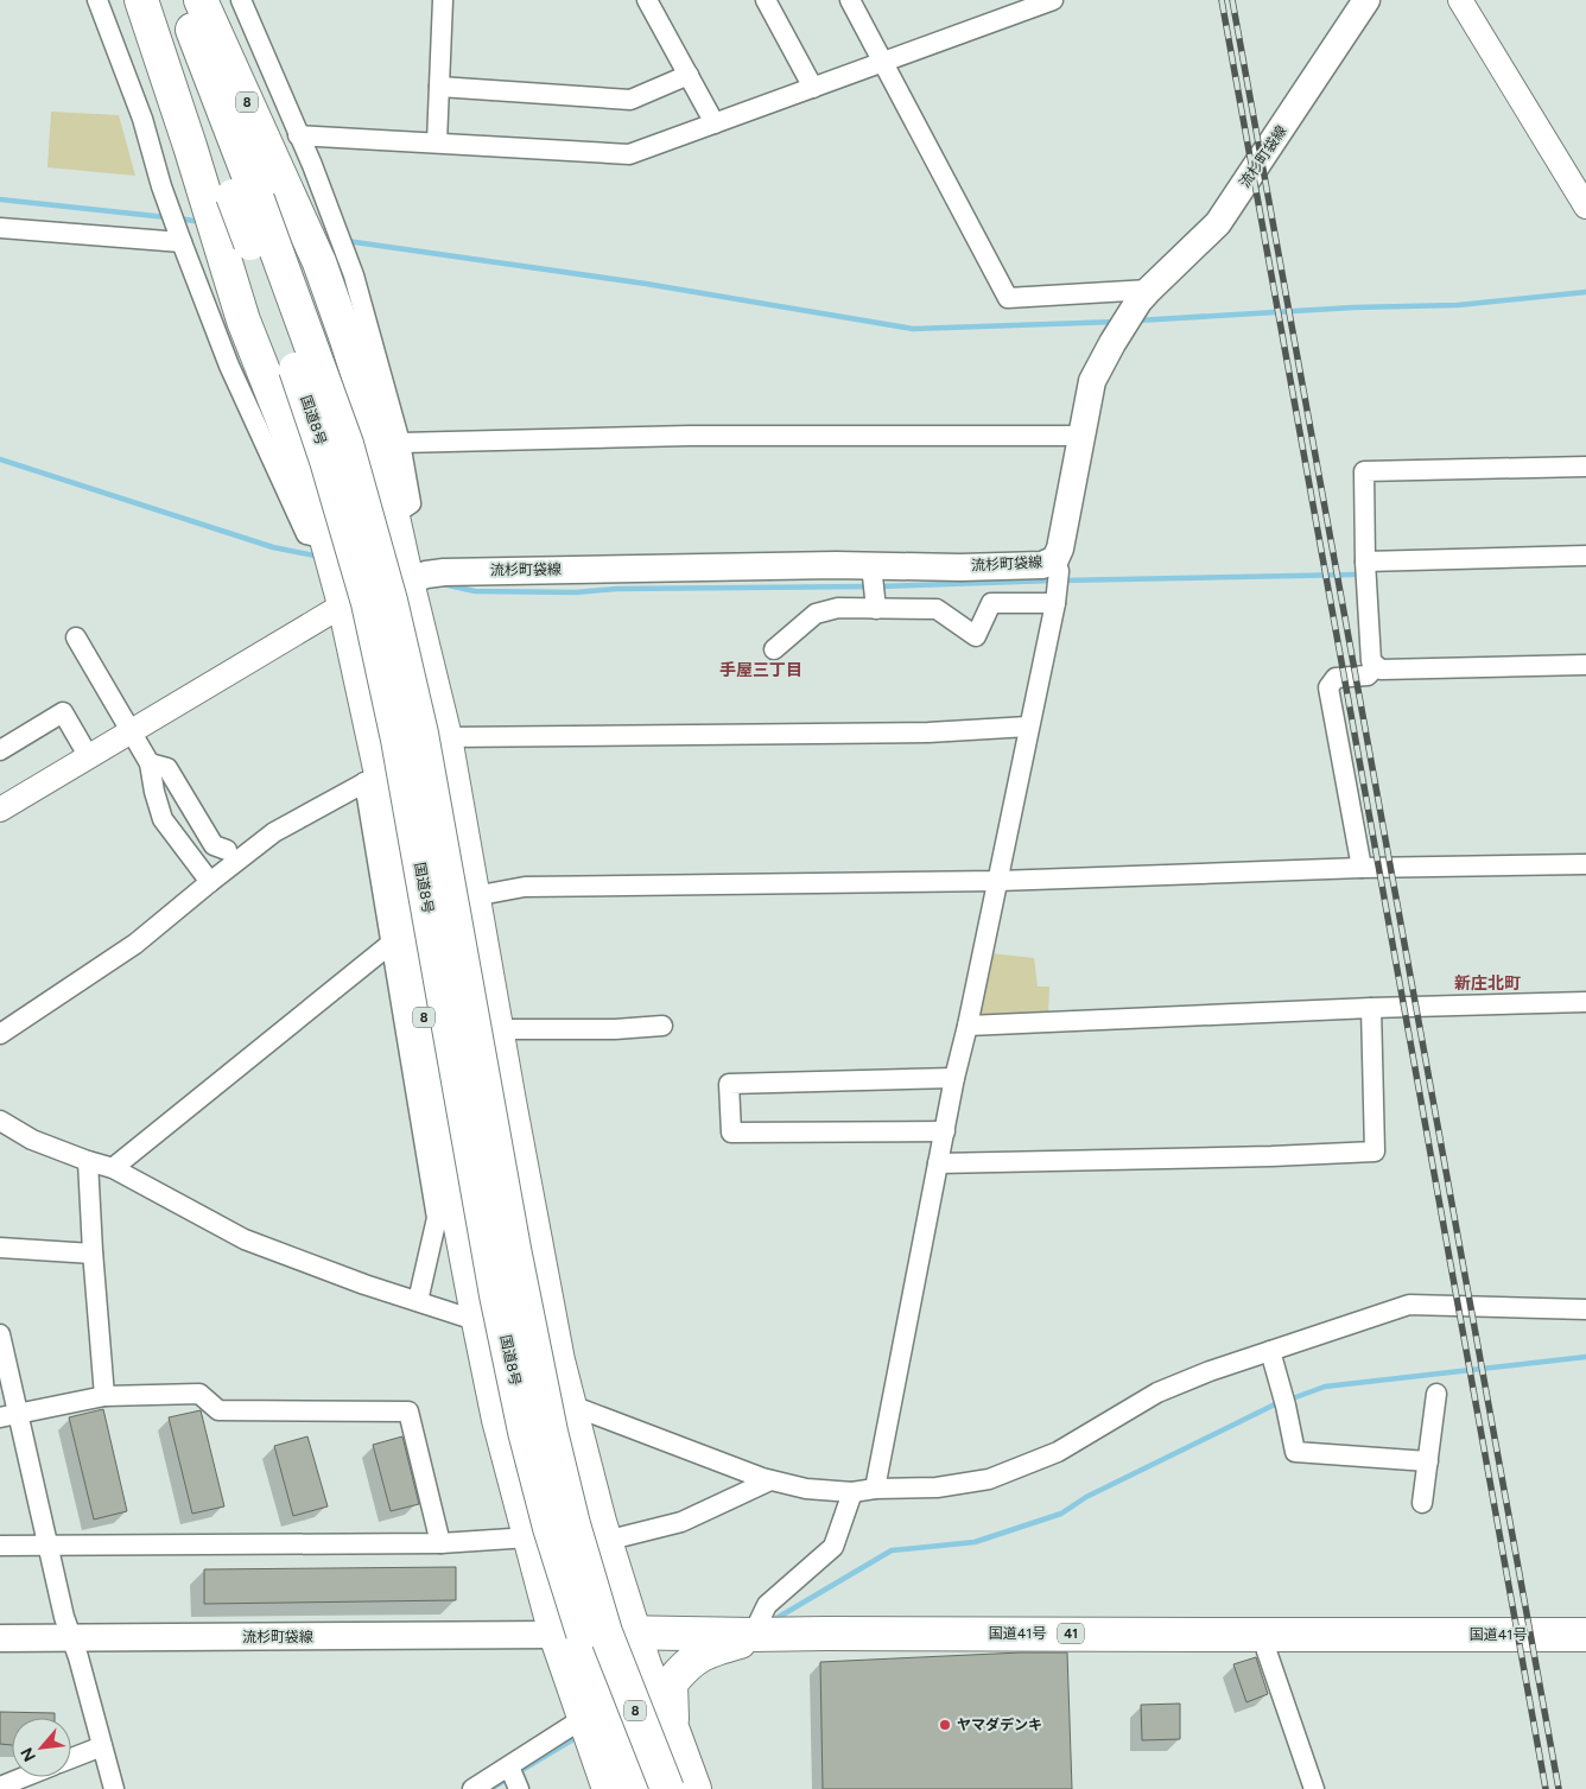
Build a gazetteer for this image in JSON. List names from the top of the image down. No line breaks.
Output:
{"streets":{"highway":["8","国道8号","国道41号","41"],"main road":["流杉町袋線"]},"crossings":[["8","流杉町袋線"],["8","国道41号"],["流杉町袋線","国道41号"]],"districts":["手屋三丁目","新庄北町"],"places":["ヤマダデンキ"],"north":"bottom left"}
